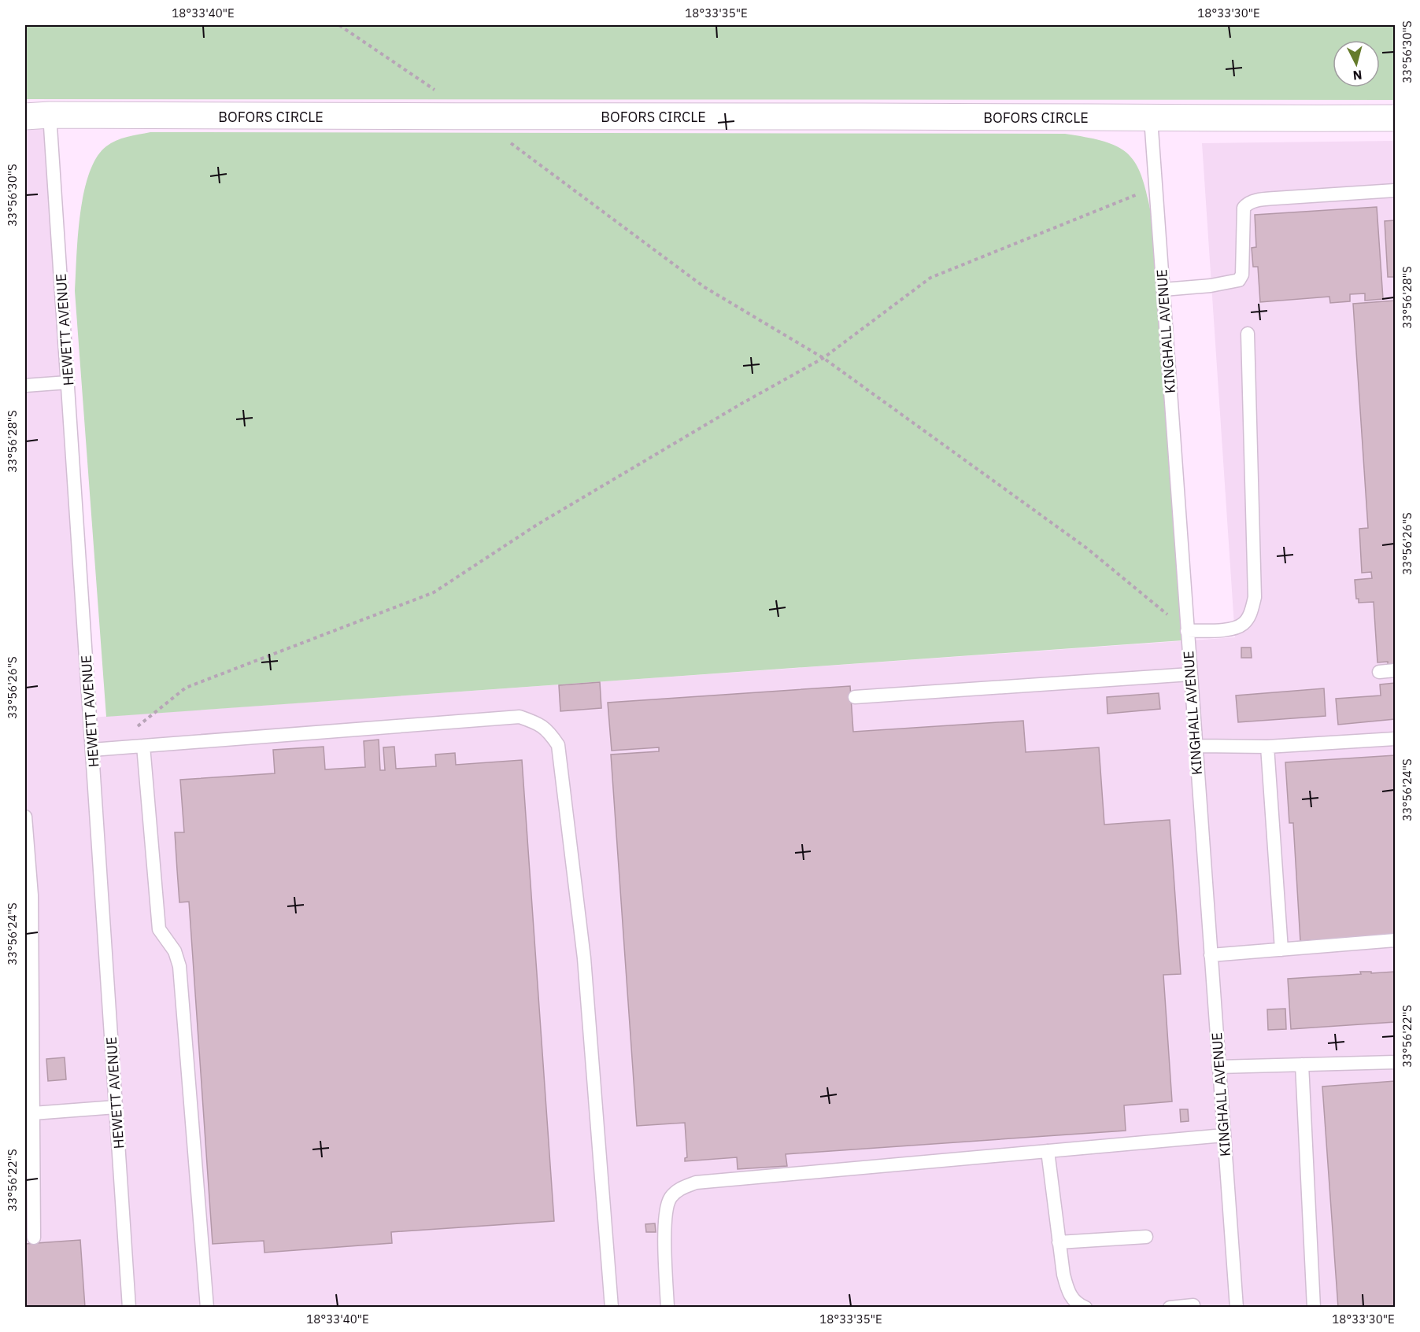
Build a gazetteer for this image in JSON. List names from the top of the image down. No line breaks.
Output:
{"streets":{"street":["BOFORS CIRCLE"],"lane":["HEWETT AVENUE","KINGHALL AVENUE"]},"crossings":[["BOFORS CIRCLE","HEWETT AVENUE"],["BOFORS CIRCLE","KINGHALL AVENUE"]],"north":"bottom","coordinates":["18°33'40\"E","18°33'35\"E","18°33'30\"E","33°56'30\"S","33°56'28\"S","33°56'26\"S","33°56'24\"S","33°56'22\"S"]}
